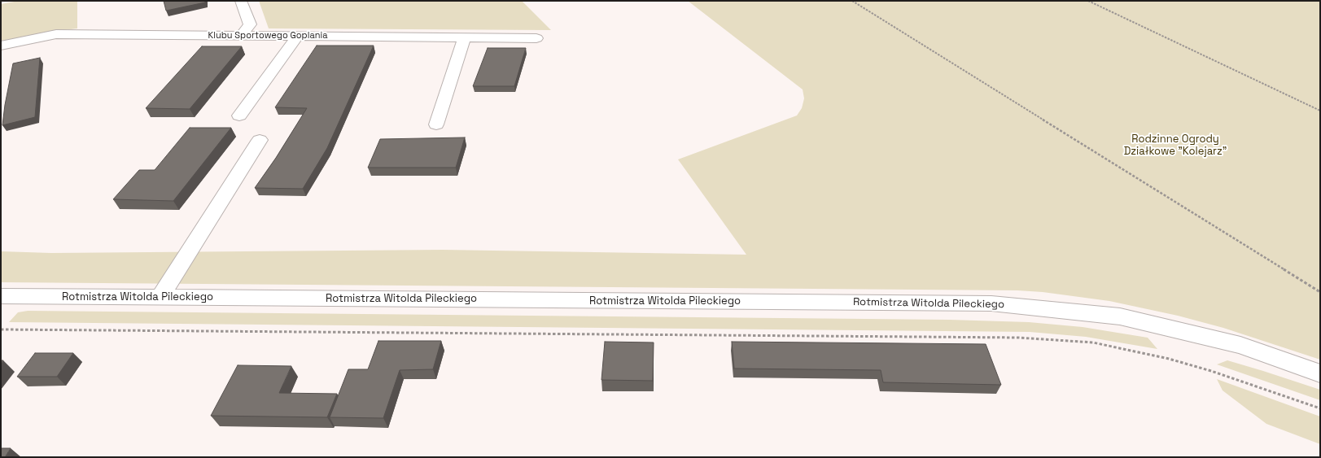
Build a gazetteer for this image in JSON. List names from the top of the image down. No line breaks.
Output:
{"streets":{"street":["Klubu Sportowego Goplania","Rotmistrza Witolda Pileckiego"]},"parks":["Rodzinne Ogrody Działkowe \"Kolejarz\""]}
